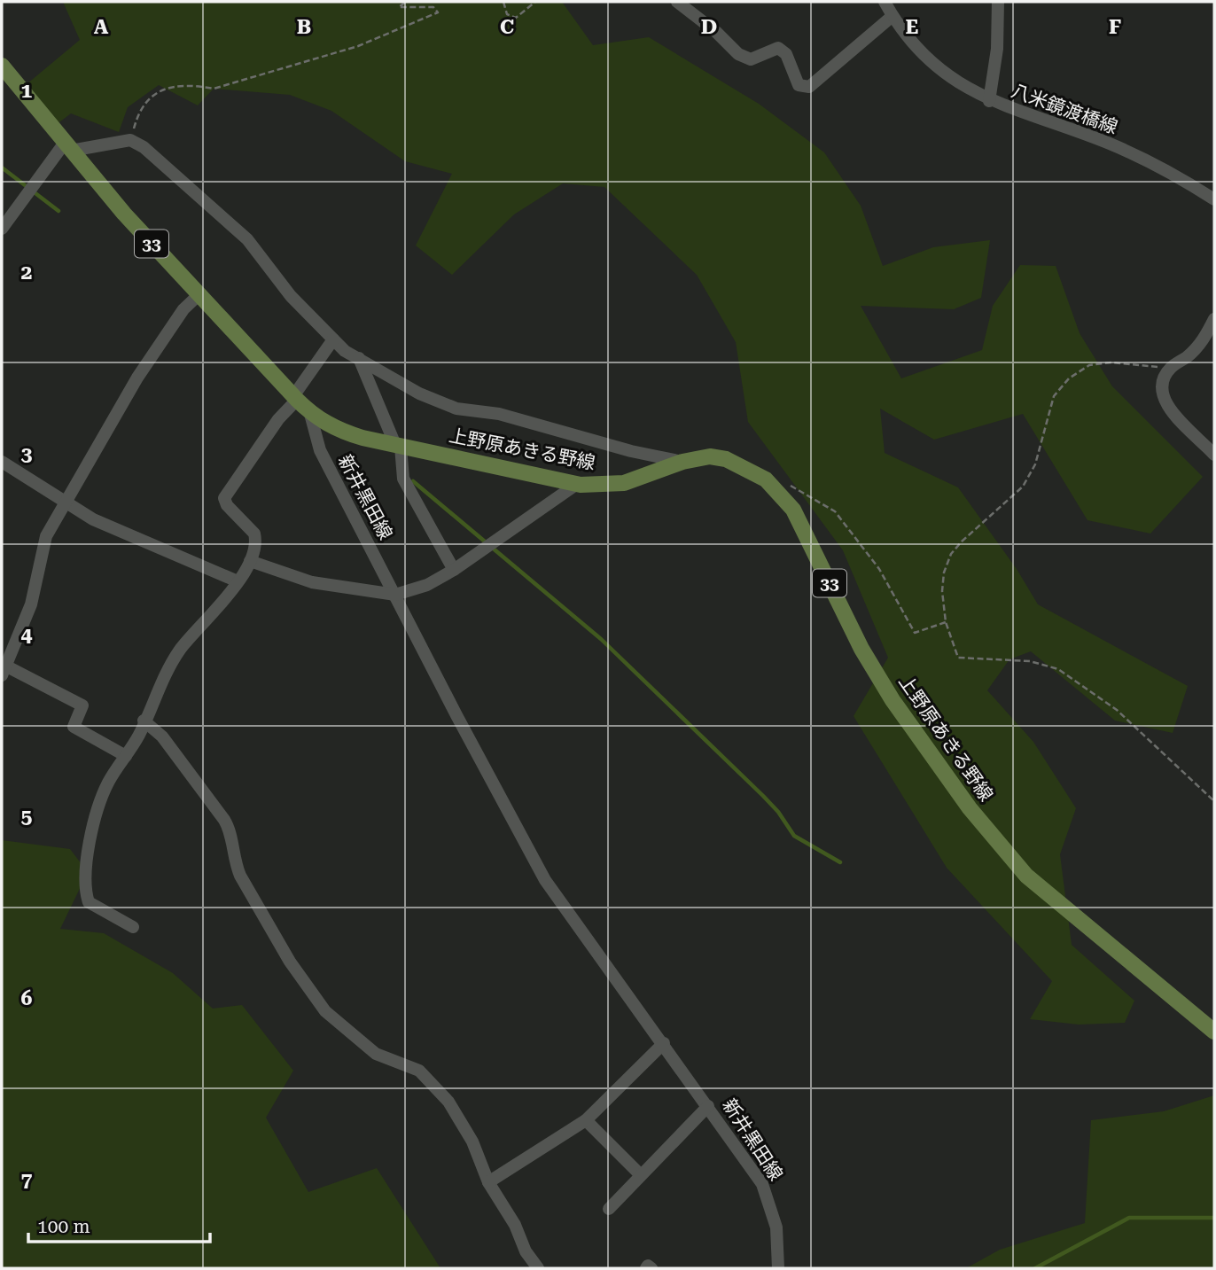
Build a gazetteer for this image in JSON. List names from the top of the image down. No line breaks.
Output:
{"streets":{"main road":["33","上野原あきる野線"],"street":["八米鏡渡橋線","新井黒田線"]},"crossings":[["上野原あきる野線","新井黒田線"]],"scale_bar":"100 m","grid":{"columns":["A","B","C","D","E","F"],"rows":["1","2","3","4","5","6","7"]}}
